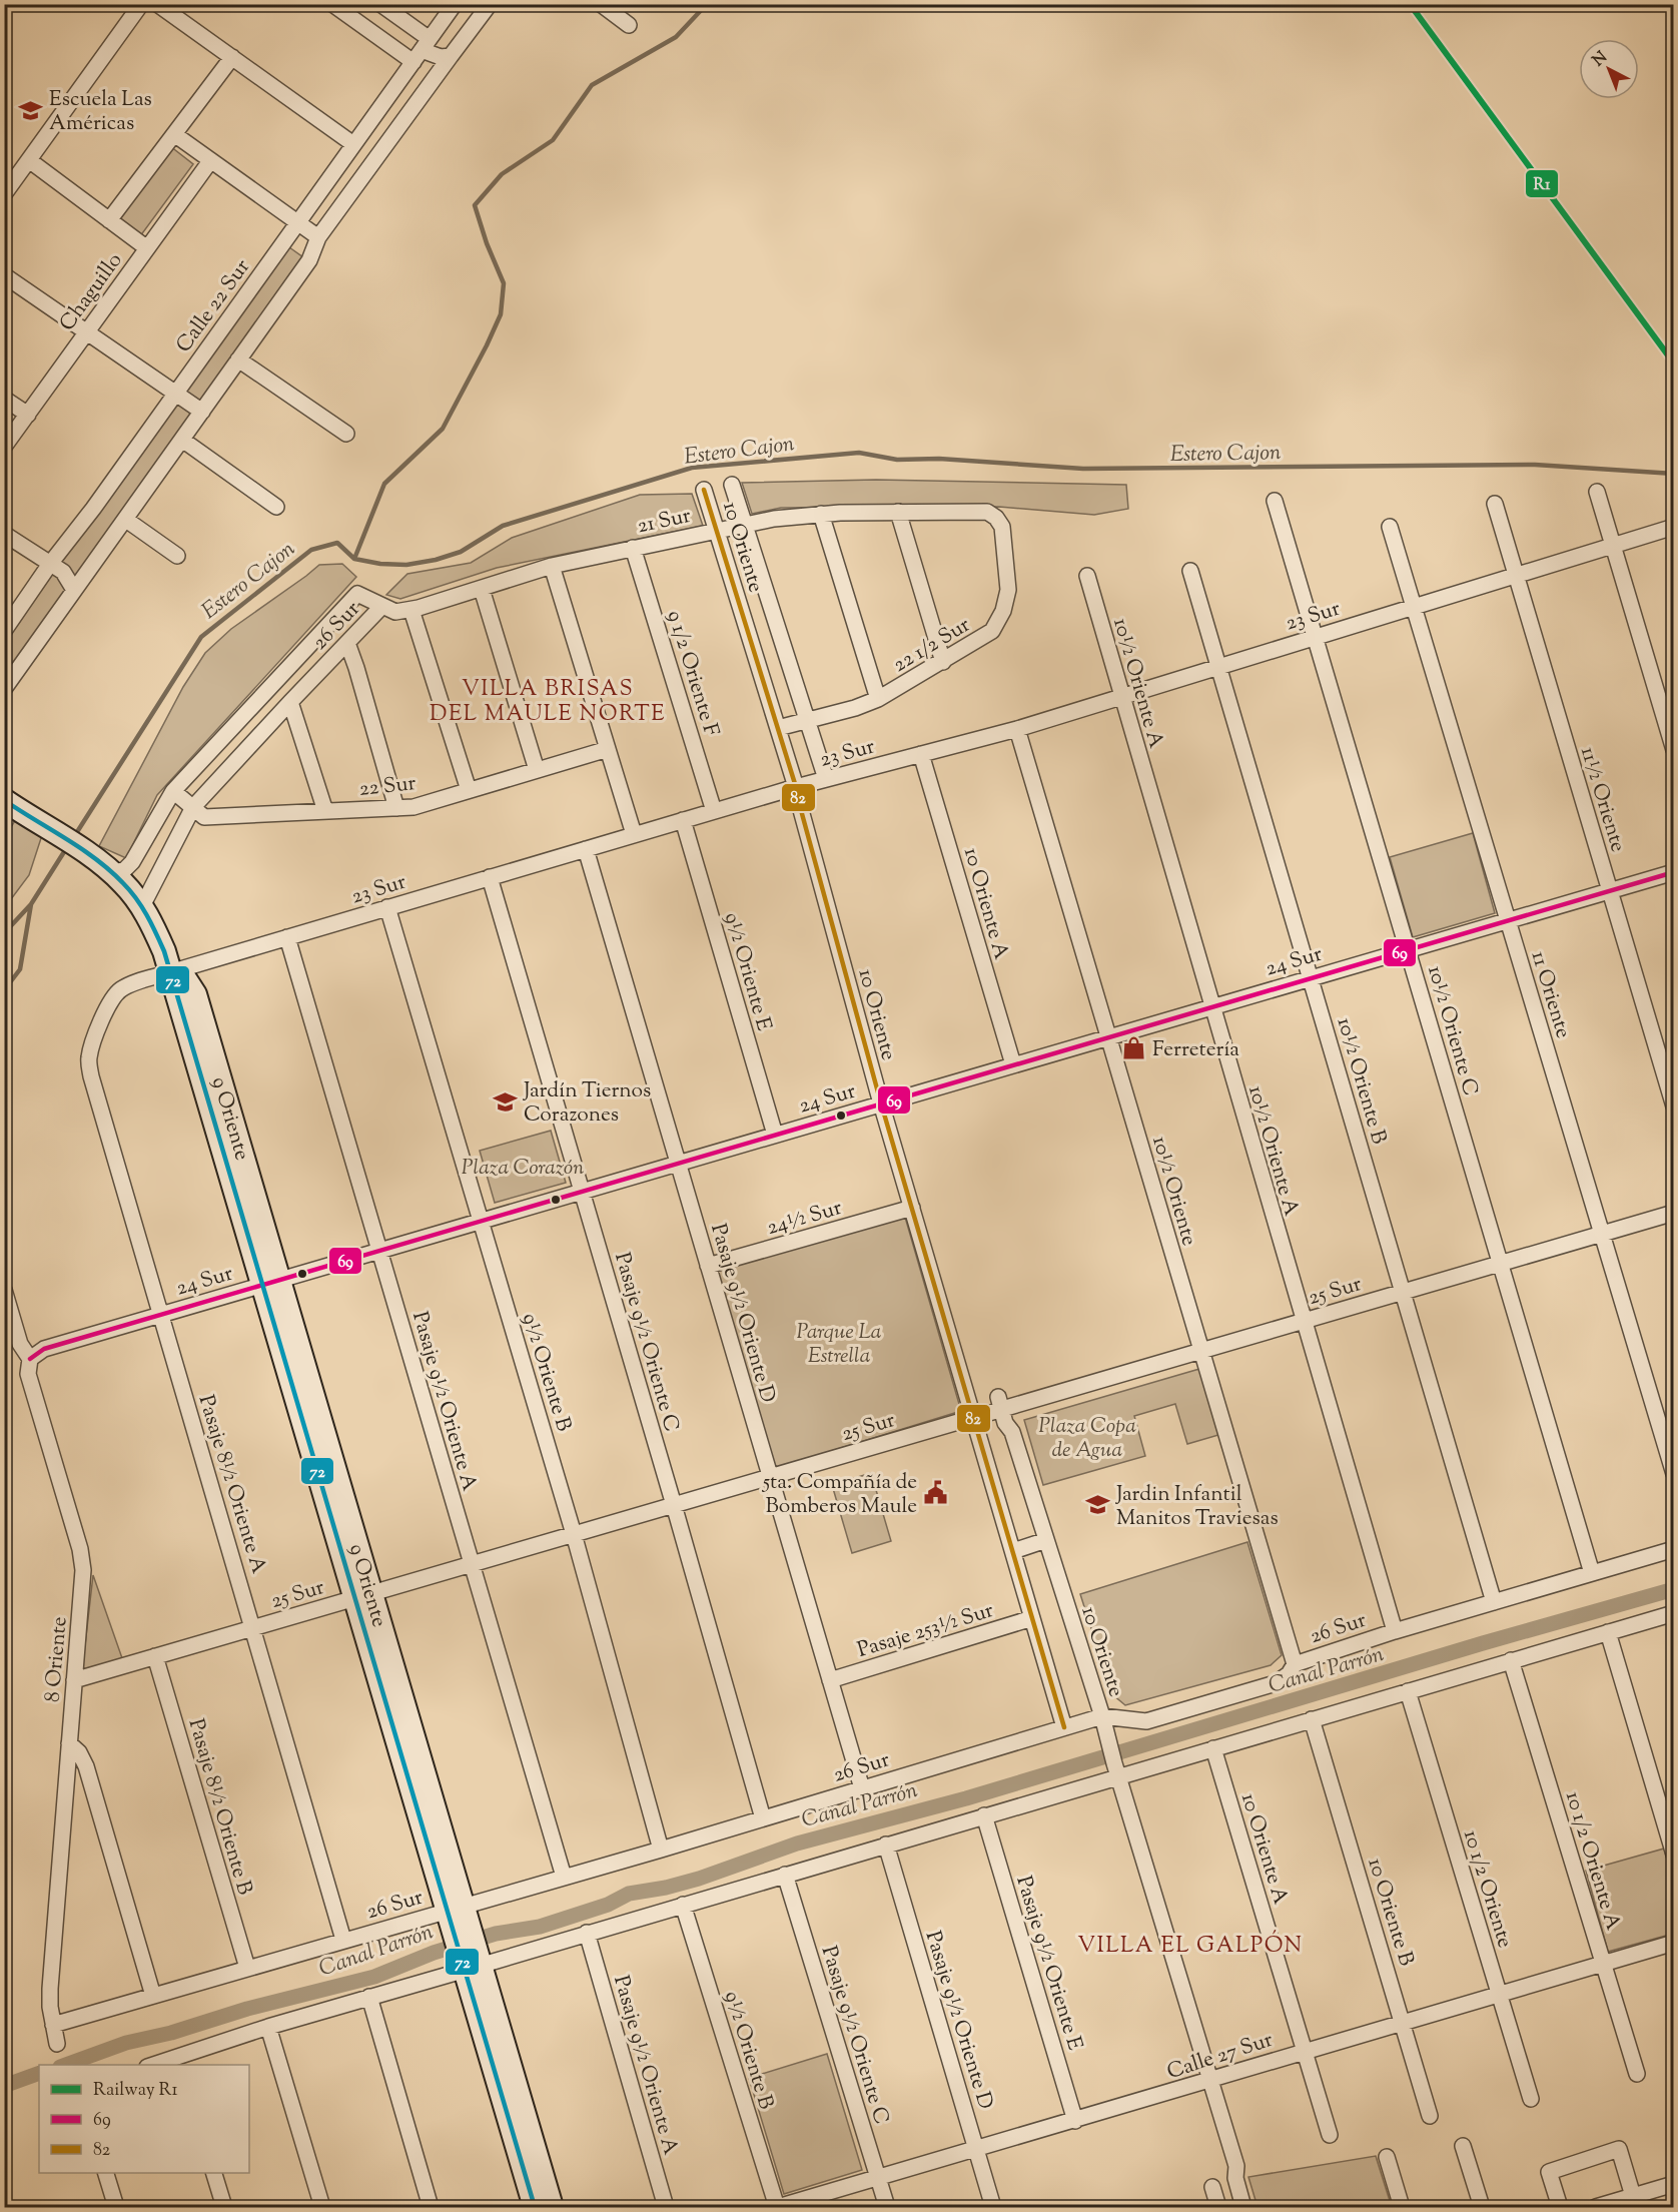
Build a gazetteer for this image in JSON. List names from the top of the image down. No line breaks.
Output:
{"streets":{"street":["Chaguillo","Calle 22 Sur","21 Sur","10 Oriente","23 Sur","26 Sur","22 1/2 Sur","9 1/2 Oriente F","10½ Oriente A","22 Sur","11½ Oriente","10 Oriente A","24 Sur","9½ Oriente E","11 Oriente","10½ Oriente C","10½ Oriente B","9 Oriente","10½ Oriente","24½ Sur","25 Sur","Pasaje 9½ Oriente D","Pasaje 9½ Oriente C","9½ Oriente B","Pasaje 9½ Oriente A","Pasaje 8½ Oriente A","Pasaje 253½ Sur","8 Oriente","Pasaje 8½ Oriente B","10 1/2 Oriente A","10 1/2 Oriente","10 Oriente B","Pasaje 9½ Oriente E","Calle 27 Sur"]},"crossings":[["21 Sur","10 Oriente"],["21 Sur","26 Sur"],["21 Sur","22 1/2 Sur"],["21 Sur","9 1/2 Oriente F"],["10 Oriente","23 Sur"],["10 Oriente","26 Sur"],["10 Oriente","22 1/2 Sur"],["10 Oriente","24 Sur"],["10 Oriente","24½ Sur"],["10 Oriente","25 Sur"],["10 Oriente","Pasaje 253½ Sur"],["10 Oriente","Calle 27 Sur"],["23 Sur","9 1/2 Oriente F"],["23 Sur","10½ Oriente A"],["23 Sur","11½ Oriente"],["23 Sur","10 Oriente A"],["23 Sur","9½ Oriente E"],["23 Sur","11 Oriente"],["23 Sur","10½ Oriente C"],["23 Sur","10½ Oriente B"],["23 Sur","9 Oriente"],["23 Sur","10½ Oriente"],["23 Sur","Pasaje 9½ Oriente D"],["23 Sur","Pasaje 9½ Oriente C"],["23 Sur","9½ Oriente B"],["23 Sur","Pasaje 9½ Oriente A"],["23 Sur","Pasaje 8½ Oriente A"],["26 Sur","10½ Oriente A"],["26 Sur","22 Sur"],["26 Sur","10½ Oriente C"],["26 Sur","10½ Oriente B"],["26 Sur","9 Oriente"],["26 Sur","10½ Oriente"],["26 Sur","Pasaje 9½ Oriente D"],["26 Sur","Pasaje 9½ Oriente C"],["26 Sur","9½ Oriente B"],["26 Sur","Pasaje 9½ Oriente A"],["26 Sur","Pasaje 8½ Oriente A"],["26 Sur","8 Oriente"],["26 Sur","Pasaje 8½ Oriente B"],["10½ Oriente A","24 Sur"],["10½ Oriente A","25 Sur"],["11½ Oriente","24 Sur"],["10 Oriente A","24 Sur"],["10 Oriente A","Calle 27 Sur"],["24 Sur","9½ Oriente E"],["24 Sur","11 Oriente"],["24 Sur","10½ Oriente C"],["24 Sur","10½ Oriente B"],["24 Sur","9 Oriente"],["24 Sur","10½ Oriente"],["24 Sur","Pasaje 9½ Oriente D"],["24 Sur","Pasaje 9½ Oriente C"],["24 Sur","9½ Oriente B"],["24 Sur","Pasaje 9½ Oriente A"],["24 Sur","Pasaje 8½ Oriente A"],["24 Sur","8 Oriente"],["11 Oriente","25 Sur"],["10½ Oriente C","25 Sur"],["10½ Oriente B","25 Sur"],["9 Oriente","25 Sur"],["10½ Oriente","25 Sur"],["24½ Sur","Pasaje 9½ Oriente D"],["25 Sur","Pasaje 9½ Oriente D"],["25 Sur","Pasaje 9½ Oriente C"],["25 Sur","9½ Oriente B"],["25 Sur","Pasaje 9½ Oriente A"],["25 Sur","Pasaje 8½ Oriente A"],["25 Sur","8 Oriente"],["25 Sur","Pasaje 8½ Oriente B"],["Pasaje 9½ Oriente D","Pasaje 253½ Sur"],["Pasaje 9½ Oriente D","Calle 27 Sur"],["Pasaje 9½ Oriente C","Calle 27 Sur"],["9½ Oriente B","Calle 27 Sur"],["10 1/2 Oriente A","Calle 27 Sur"],["10 1/2 Oriente","Calle 27 Sur"],["10 Oriente B","Calle 27 Sur"],["Pasaje 9½ Oriente E","Calle 27 Sur"]],"districts":["VILLA BRISAS DEL MAULE NORTE","VILLA EL GALPÓN"],"water":["Estero Cajon","Canal Parrón"],"parks":["Plaza Corazón","Parque La Estrella","Plaza Copa de Agua"],"places":{"school or university":["Escuela Las Américas","Jardín Tiernos Corazones","Jardin Infantil Manitos Traviesas"],"shop":["Ferretería"],"public building":["5ta. Compañía de Bomberos Maule"]},"lines":["rail line R1","transit line 82","transit line 72","transit line 69"],"legend":["Railway R1","69","82"],"north":"top left"}
